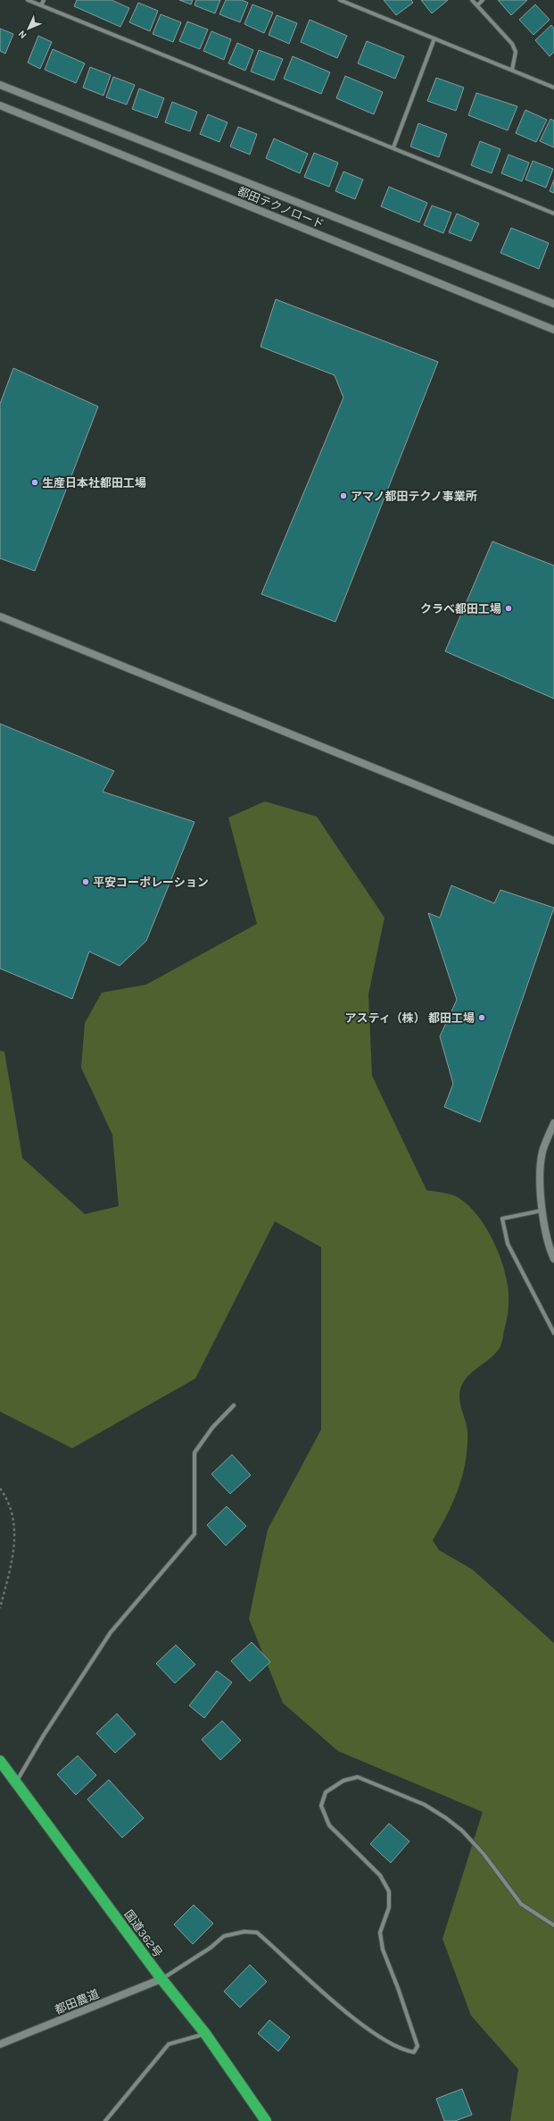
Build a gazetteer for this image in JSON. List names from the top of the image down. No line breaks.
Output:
{"streets":{"highway":["国道362号"],"street":["都田テクノロード","都田農道"]},"crossings":[["国道362号","都田農道"]],"places":["生産日本社都田工場","アマノ都田テクノ事業所","クラベ都田工場","平安コーポレーション","アスティ（株） 都田工場"],"north":"bottom left"}
